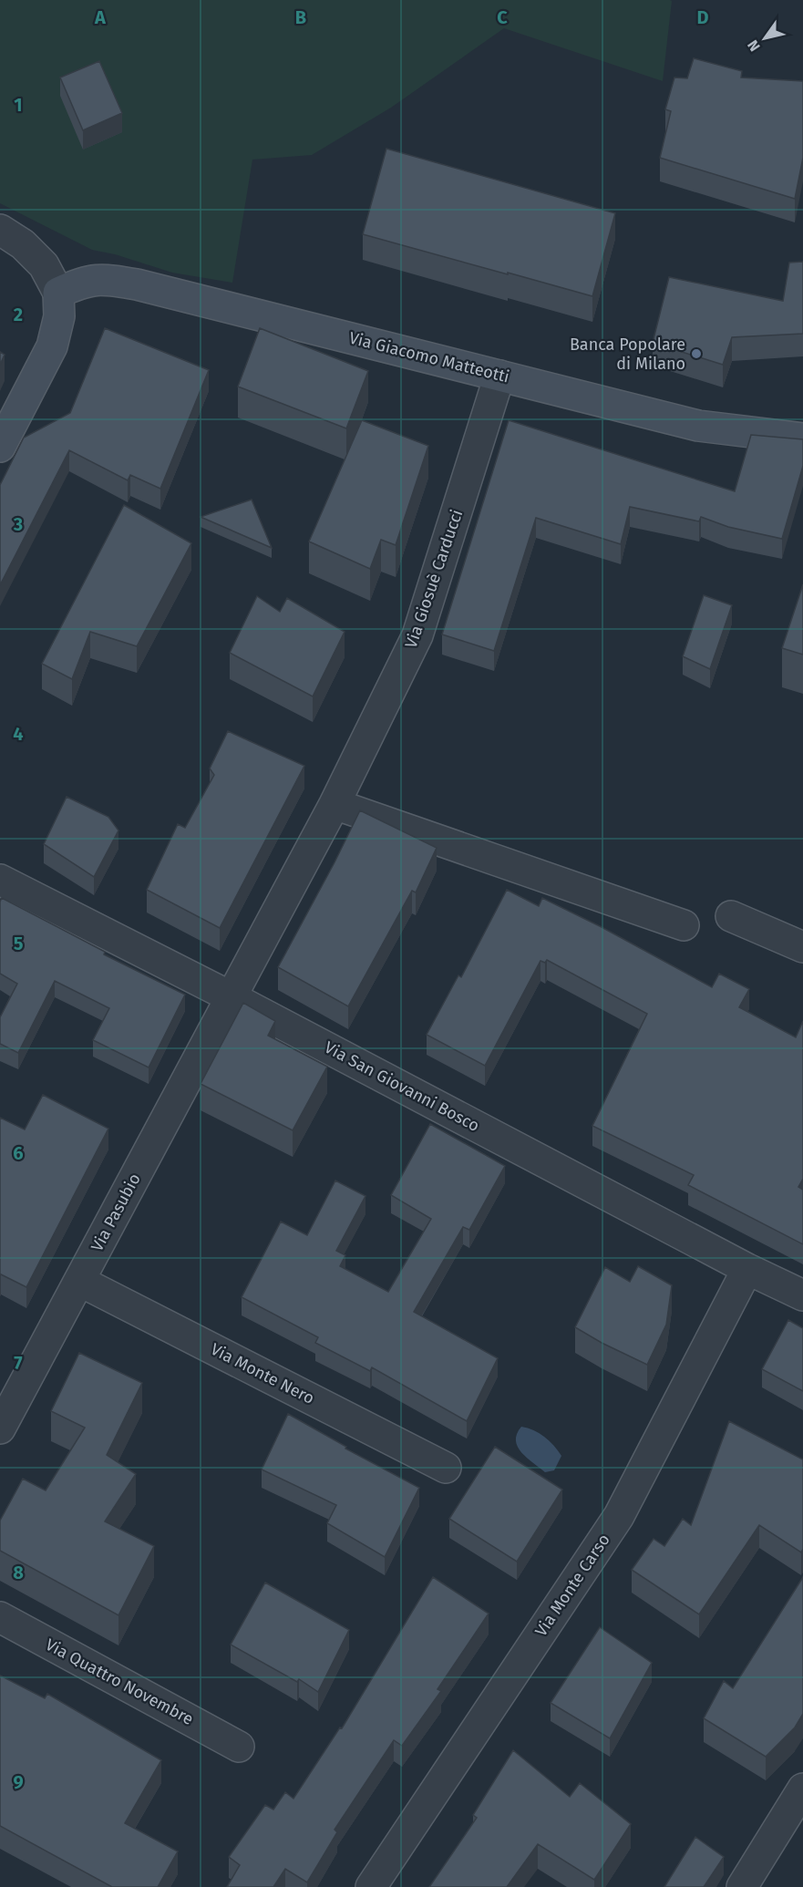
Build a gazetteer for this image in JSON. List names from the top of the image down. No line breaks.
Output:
{"streets":{"street":["Via Giacomo Matteotti","Via Giosuè Carducci","Via San Giovanni Bosco","Via Pasubio","Via Monte Nero","Via Monte Carso","Via Quattro Novembre"]},"crossings":[["Via Giacomo Matteotti","Via Giosuè Carducci"],["Via Giosuè Carducci","Via San Giovanni Bosco"],["Via Giosuè Carducci","Via Pasubio"],["Via San Giovanni Bosco","Via Pasubio"],["Via San Giovanni Bosco","Via Monte Carso"],["Via Pasubio","Via Monte Nero"]],"places":["Banca Popolare di Milano"],"north":"bottom left","grid":{"columns":["A","B","C","D"],"rows":["1","2","3","4","5","6","7","8","9"]}}
